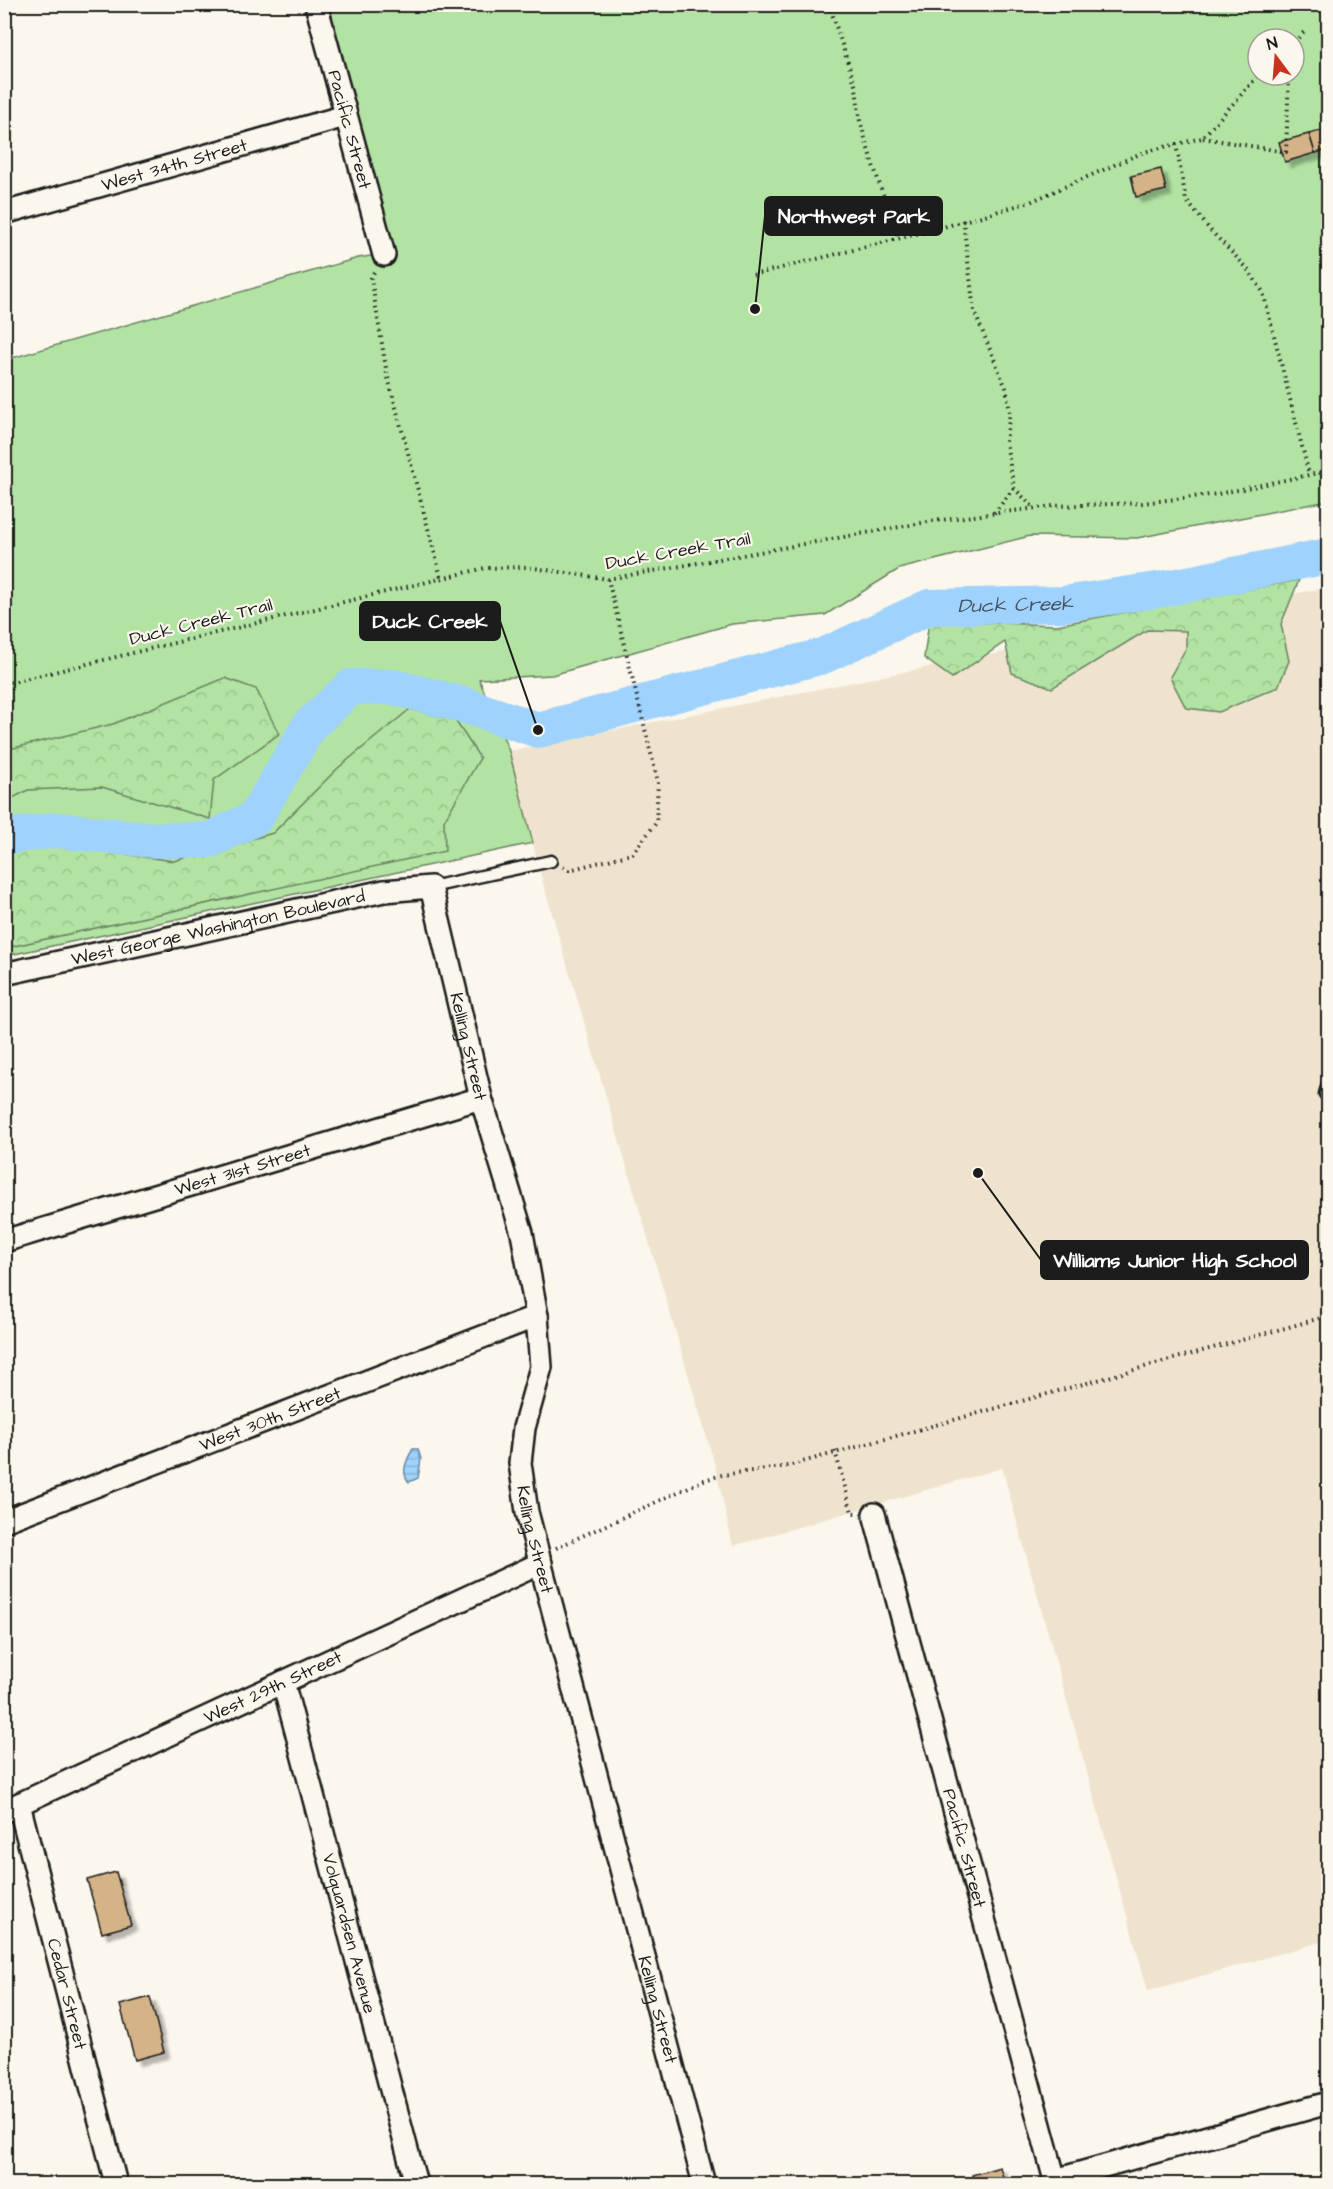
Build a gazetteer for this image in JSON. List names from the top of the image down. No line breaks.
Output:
{"streets":{"street":["Pacific Street","West 34th Street","West George Washington Boulevard","Kelling Street","West 31st Street","West 30th Street","West 29th Street","Volquardsen Avenue","Cedar Street"],"path":["Duck Creek Trail"]},"crossings":[["Pacific Street","West 34th Street"],["West George Washington Boulevard","Kelling Street"],["Kelling Street","West 31st Street"],["Kelling Street","West 30th Street"],["Kelling Street","West 29th Street"],["West 29th Street","Volquardsen Avenue"],["West 29th Street","Cedar Street"]],"water":["Duck Creek"],"places":["Northwest Park","Duck Creek","Williams Junior High School"],"north":"top"}
